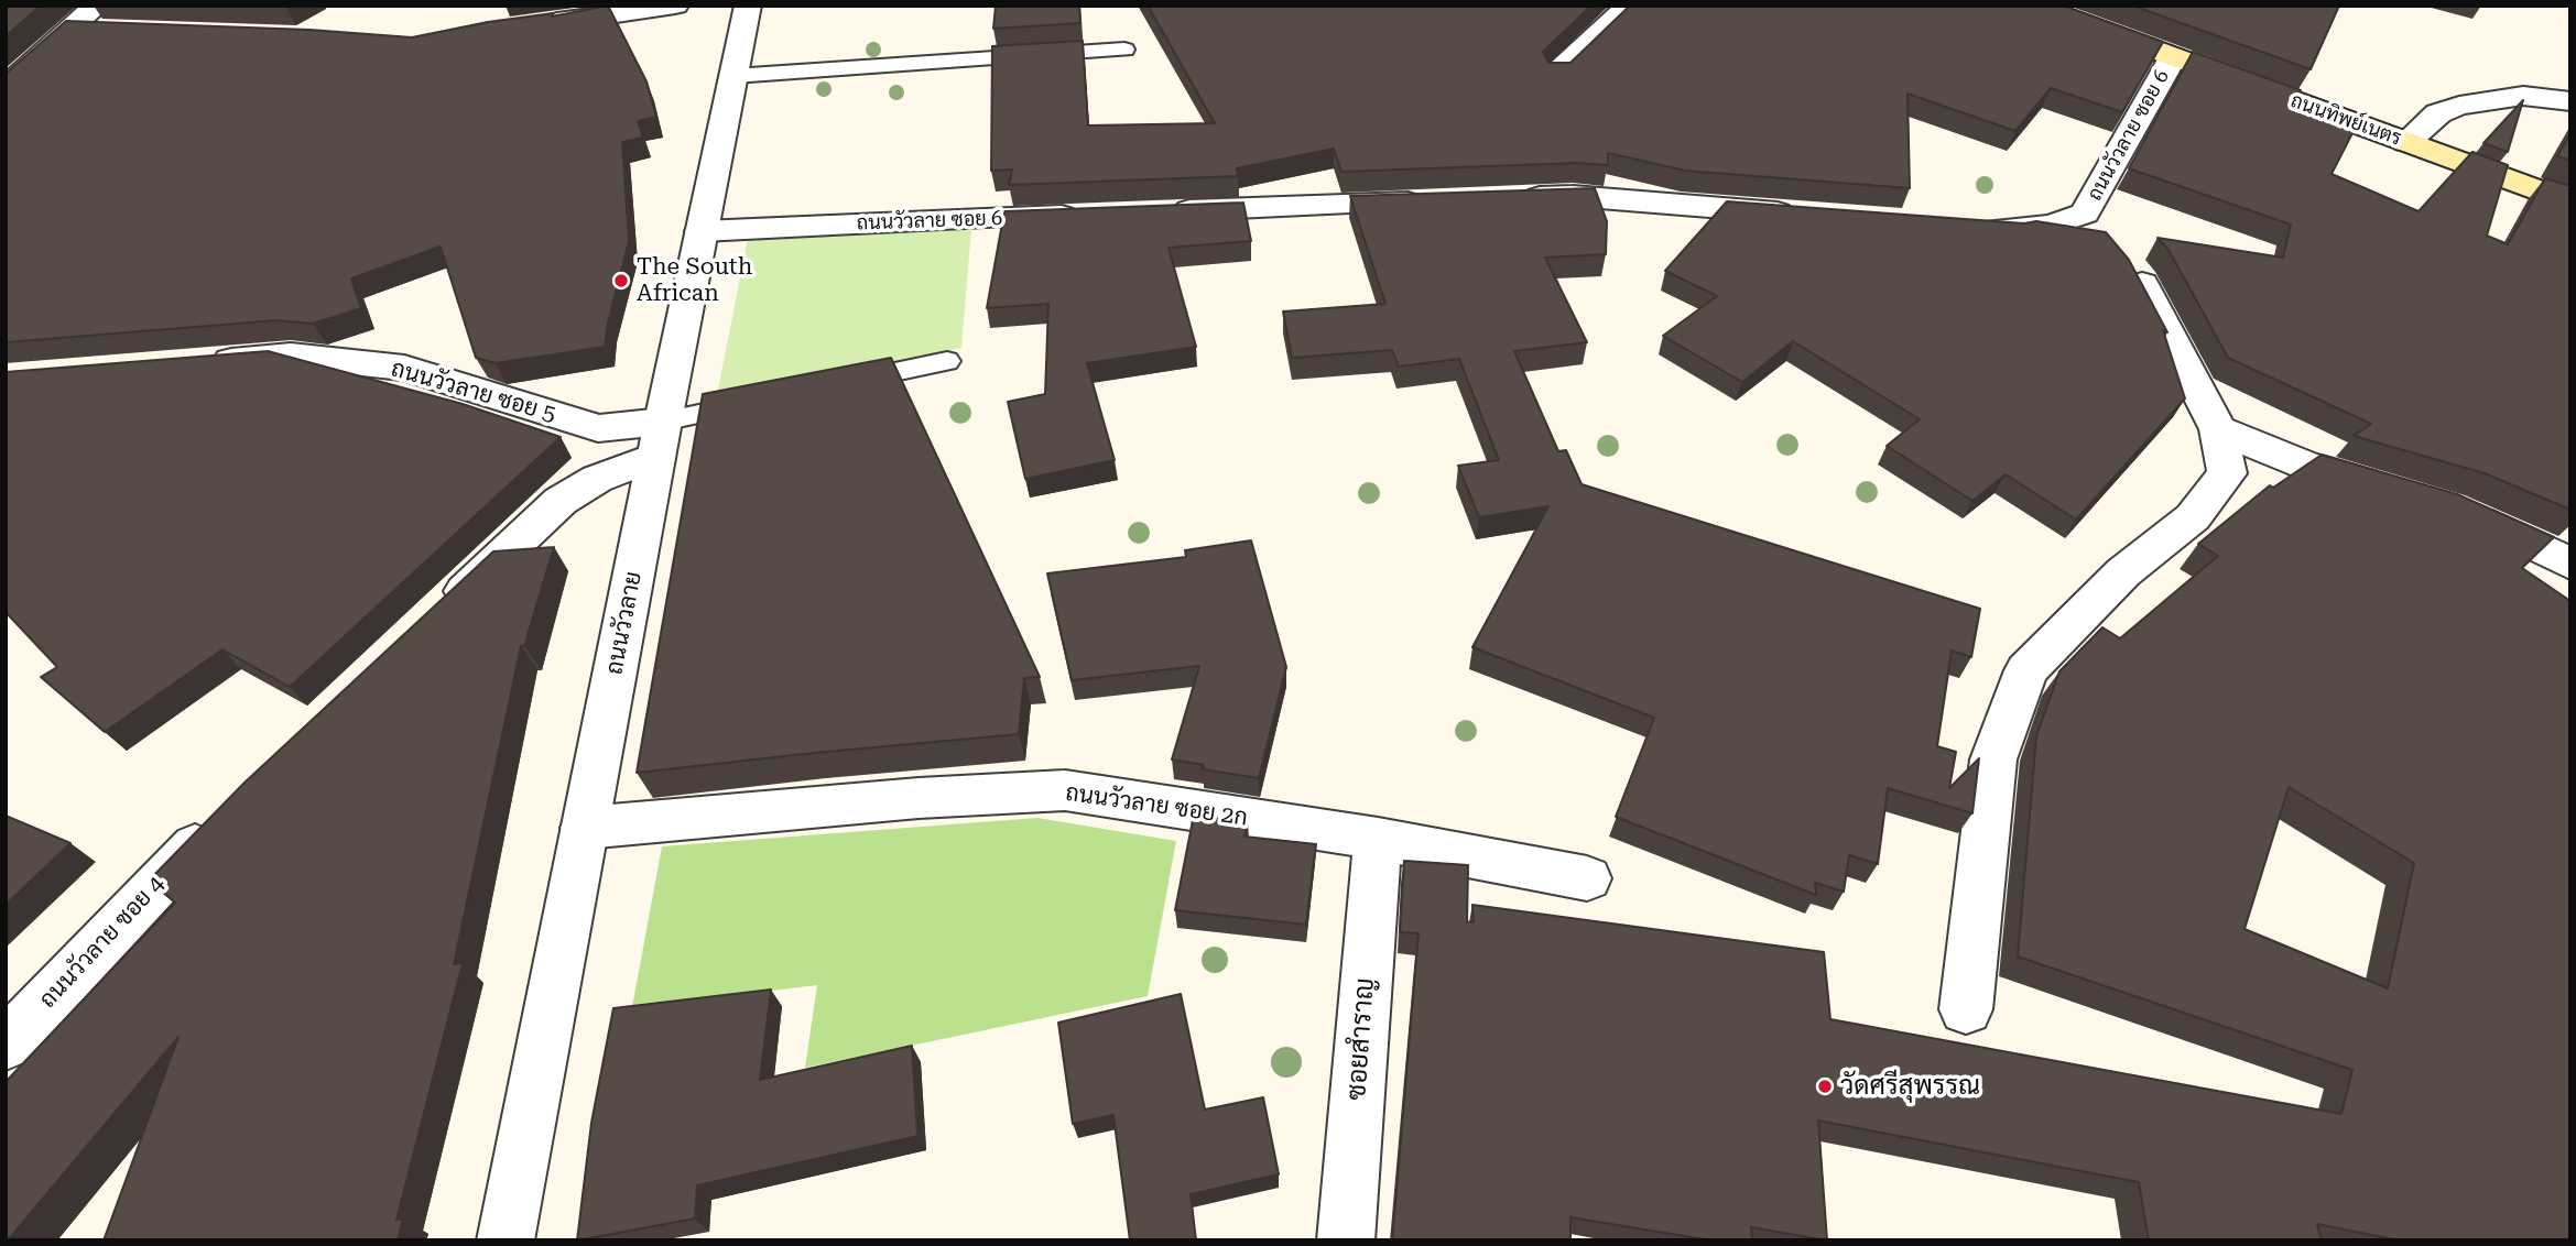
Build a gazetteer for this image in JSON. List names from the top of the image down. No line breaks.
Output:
{"streets":{"main road":["ถนนทิพย์เนตร"],"street":["ถนนวัวลาย ซอย 6","ถนนวัวลาย ซอย 5","ถนนวัวลาย","ถนนวัวลาย ซอย 2ก","ถนนวัวลาย ซอย 4","ซอยสำราญ"]},"crossings":[["ถนนทิพย์เนตร","ถนนวัวลาย ซอย 6"],["ถนนวัวลาย ซอย 6","ถนนวัวลาย"],["ถนนวัวลาย ซอย 5","ถนนวัวลาย"],["ถนนวัวลาย","ถนนวัวลาย ซอย 2ก"],["ถนนวัวลาย ซอย 2ก","ซอยสำราญ"]],"places":["The South African","วัดศรีสุพรรณ"]}
